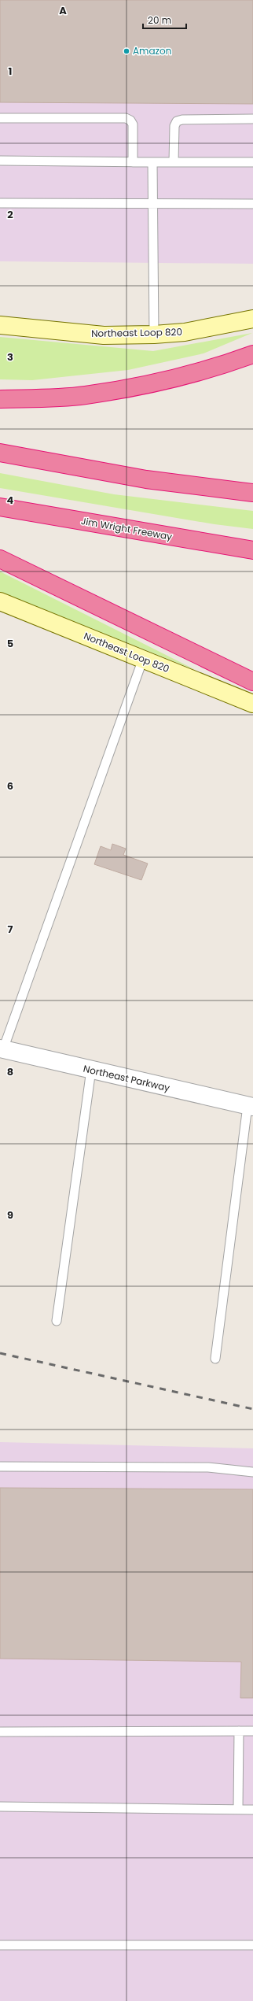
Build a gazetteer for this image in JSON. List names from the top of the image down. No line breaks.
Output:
{"streets":{"highway":["Jim Wright Freeway"],"main road":["Northeast Loop 820"],"street":["Northeast Parkway"]},"places":["Amazon"],"scale_bar":"20 m","grid":{"columns":["A"],"rows":["1","2","3","4","5","6","7","8","9"]}}
